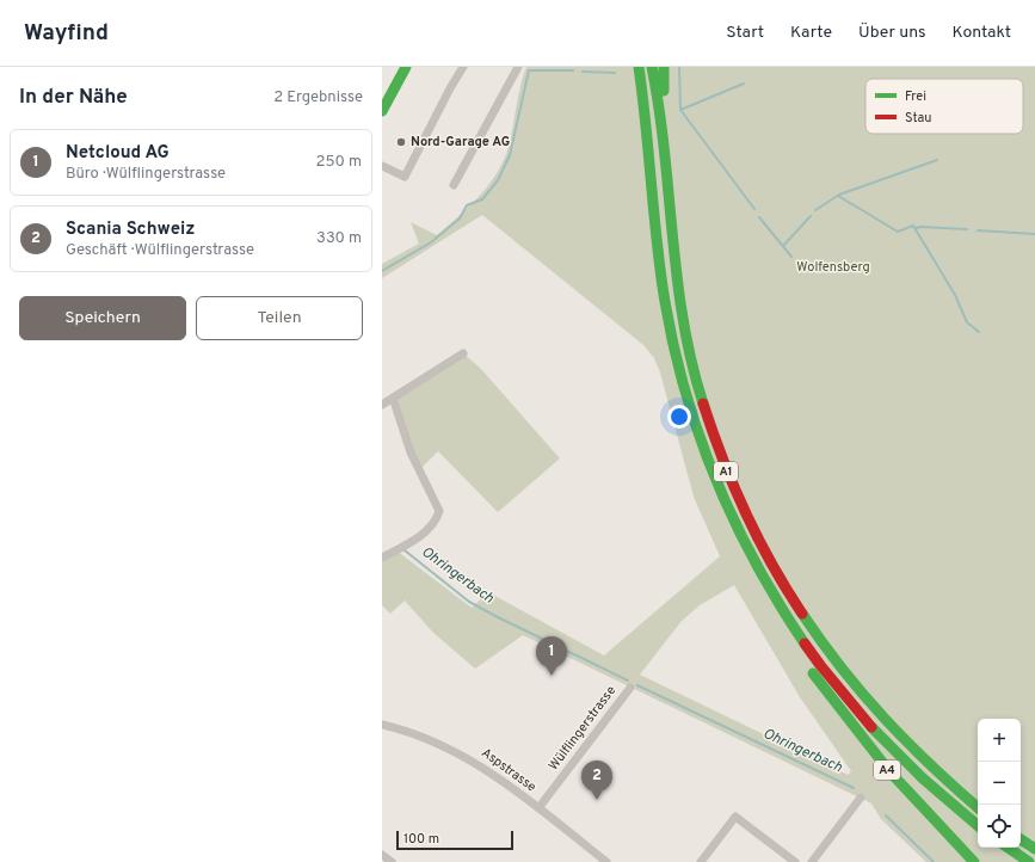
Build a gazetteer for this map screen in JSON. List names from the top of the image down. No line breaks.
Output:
{"streets":{"main road":["A1","A4"],"street":["Wülflingerstrasse","Aspstrasse"]},"crossings":[["A1","A4"],["Wülflingerstrasse","Aspstrasse"]],"water":["Ohringerbach"],"parks":["Wolfensberg"],"places":["Nord-Garage AG"],"legend":["Frei","Stau"],"scale_bar":"100 m","page":{"header":"Wayfind","nav":["Start","Karte","Über uns","Kontakt"],"heading":["In der Nähe","2 Ergebnisse"],"list":[{"mark":"1","name":"Netcloud AG","note":"Büro · Wülflingerstrasse","value":"250 m"},{"mark":"2","name":"Scania Schweiz","note":"Geschäft · Wülflingerstrasse","value":"330 m"}],"buttons":["Speichern","Teilen"],"pins":["1","2"],"map_buttons":["+","−"],"scale":"100 m"}}
